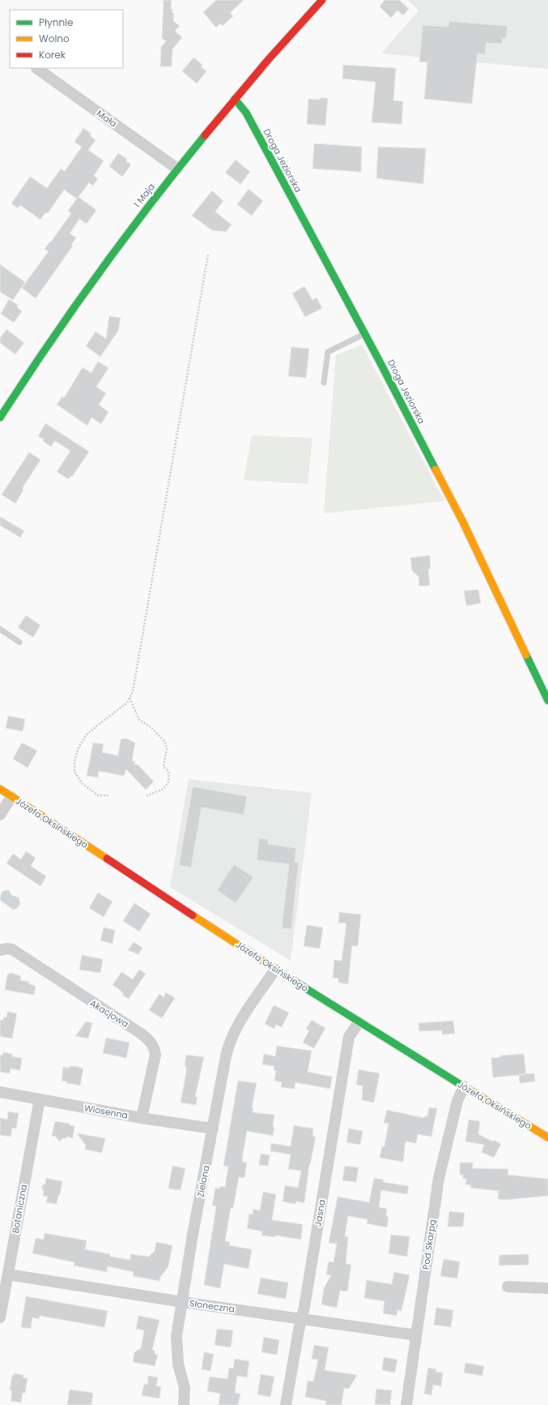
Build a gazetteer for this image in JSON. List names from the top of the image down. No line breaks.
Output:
{"streets":{"street":["Mała","Droga Jeziorska","1 Maja","Józefa Oksińskiego","Akacjowa","Wiosenna","Zielona","Botaniczna","Jasna","Pod Skarpą","Słoneczna"]},"crossings":[["Mała","1 Maja"],["Droga Jeziorska","1 Maja"],["Józefa Oksińskiego","Zielona"],["Józefa Oksińskiego","Jasna"],["Józefa Oksińskiego","Pod Skarpą"],["Akacjowa","Wiosenna"],["Wiosenna","Zielona"],["Wiosenna","Botaniczna"],["Zielona","Słoneczna"],["Botaniczna","Słoneczna"],["Jasna","Słoneczna"],["Pod Skarpą","Słoneczna"]],"legend":["Płynnie","Wolno","Korek"]}
